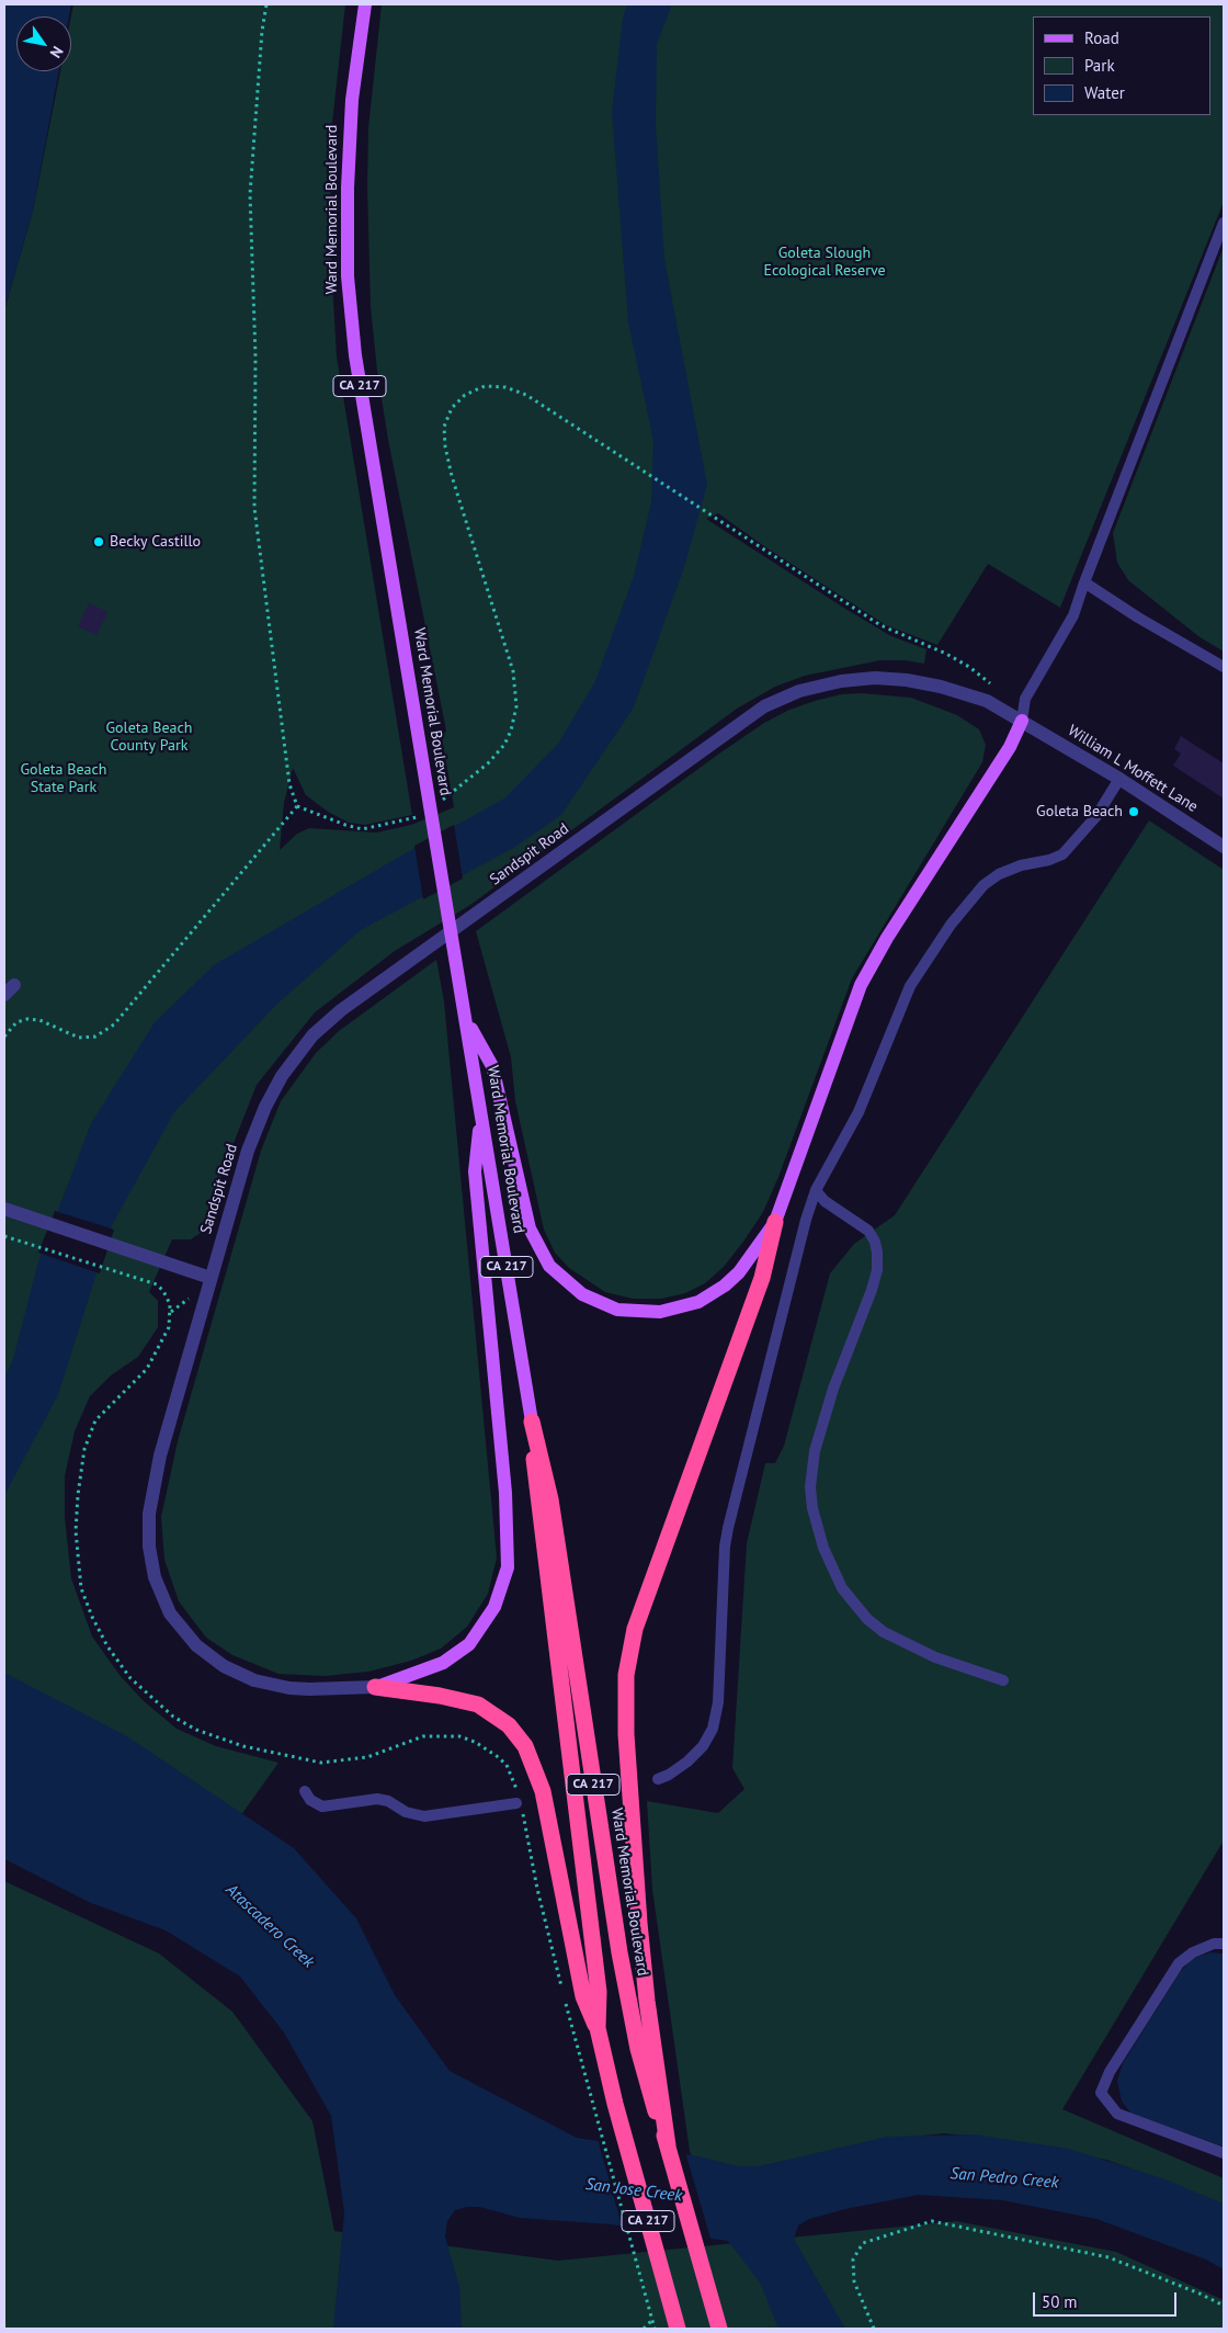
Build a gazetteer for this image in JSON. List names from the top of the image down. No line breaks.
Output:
{"streets":{"highway":["Ward Memorial Boulevard","CA 217"],"street":["William L Moffett Lane","Sandspit Road"]},"crossings":[["William L Moffett Lane","Sandspit Road"]],"water":["Atascadero Creek","San Pedro Creek","San Jose Creek"],"parks":["Goleta Slough Ecological Reserve","Goleta Beach County Park","Goleta Beach State Park"],"places":["Becky Castillo","Goleta Beach"],"legend":["Road","Park","Water"],"scale_bar":"50 m","north":"bottom right"}
